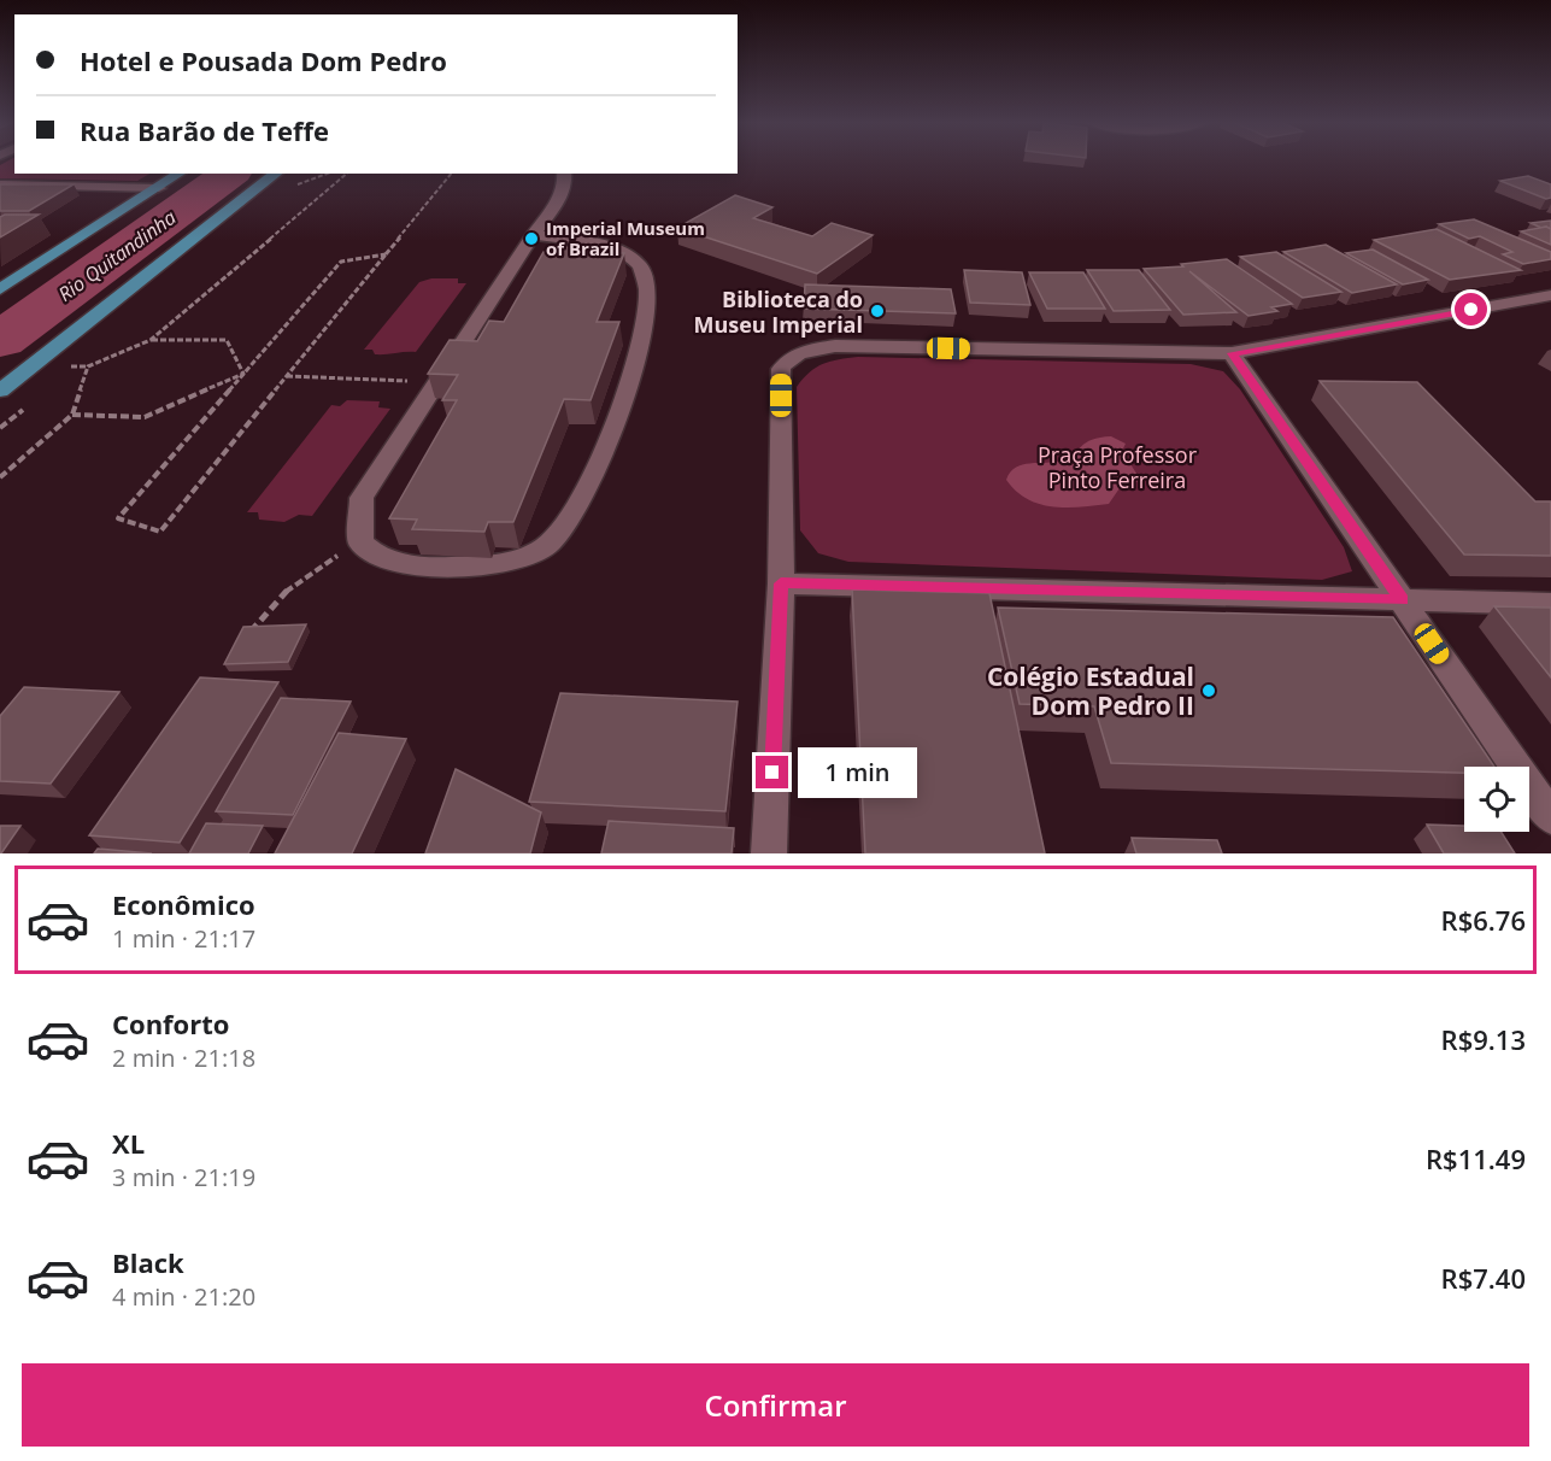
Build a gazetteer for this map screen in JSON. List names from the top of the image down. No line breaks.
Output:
{"water":["Rio Quitandinha"],"parks":["Praça Professor Pinto Ferreira"],"places":["Imperial Museum of Brazil","Biblioteca do Museu Imperial","Colégio Estadual Dom Pedro II"],"page":{"banner":["Hotel e Pousada Dom Pedro","Rua Barão de Teffe"],"bubble":"1 min","list":[{"name":"Econômico","note":"1 min · 21:17","value":"R$6.76"},{"name":"Conforto","note":"2 min · 21:18","value":"R$9.13"},{"name":"XL","note":"3 min · 21:19","value":"R$11.49"},{"name":"Black","note":"4 min · 21:20","value":"R$7.40"}],"buttons":"Confirmar"}}
